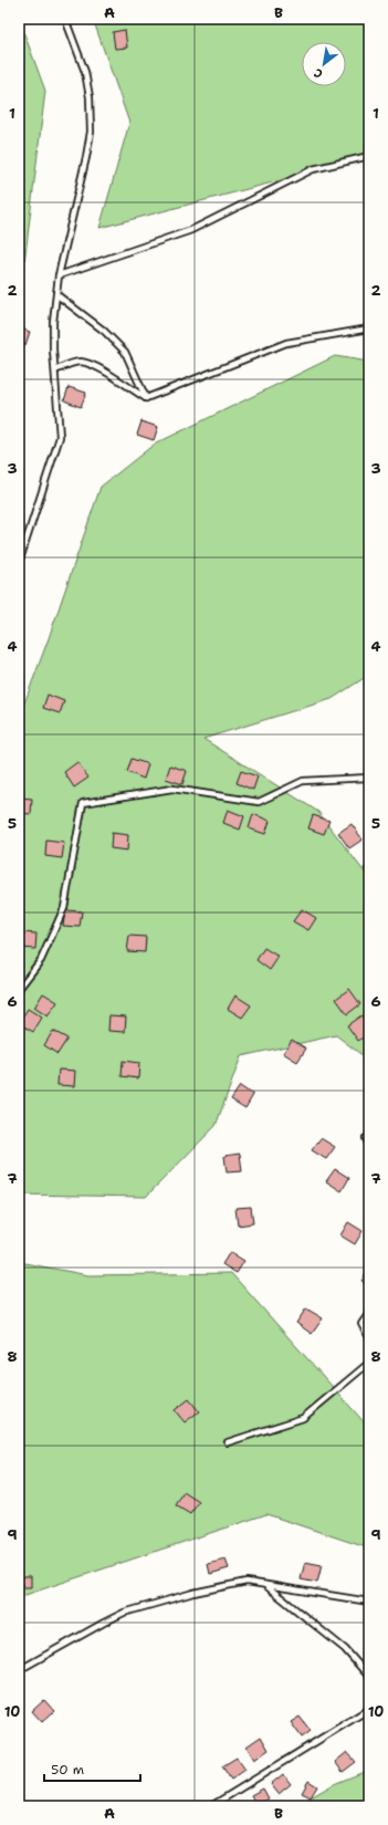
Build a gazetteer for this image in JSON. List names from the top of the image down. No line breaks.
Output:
{"scale_bar":"50 m","north":"bottom left","grid":{"columns":["A","B"],"rows":["1","2","3","4","5","6","7","8","9","10"]}}
